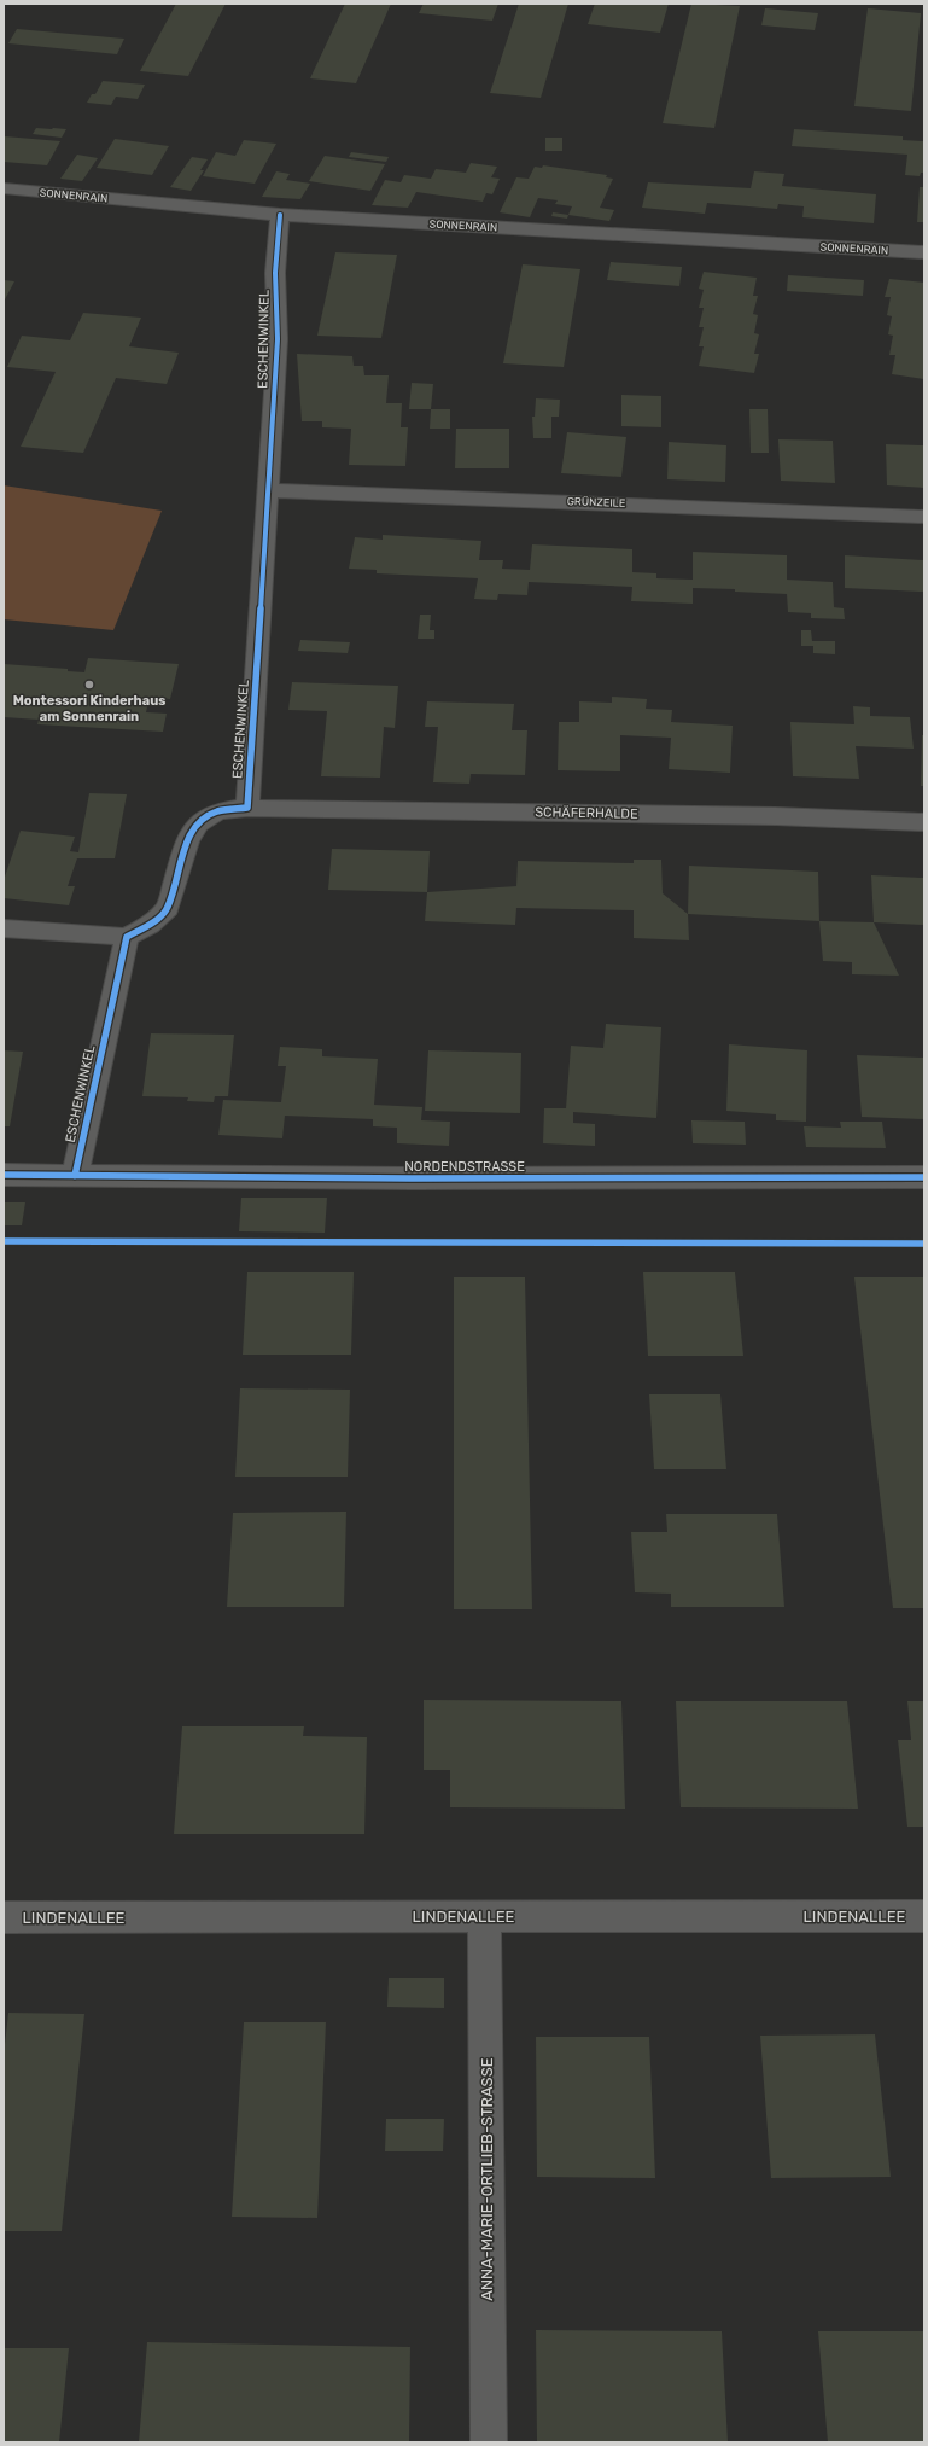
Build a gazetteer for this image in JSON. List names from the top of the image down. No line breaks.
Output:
{"streets":{"street":["SONNENRAIN","ESCHENWINKEL","GRÜNZEILE","SCHÄFERHALDE","NORDENDSTRASSE","LINDENALLEE","ANNA-MARIE-ORTLIEB-STRASSE"]},"crossings":[["SONNENRAIN","ESCHENWINKEL"],["ESCHENWINKEL","GRÜNZEILE"],["ESCHENWINKEL","SCHÄFERHALDE"],["ESCHENWINKEL","NORDENDSTRASSE"],["LINDENALLEE","ANNA-MARIE-ORTLIEB-STRASSE"]],"places":["Montessori Kinderhaus am Sonnenrain"]}
